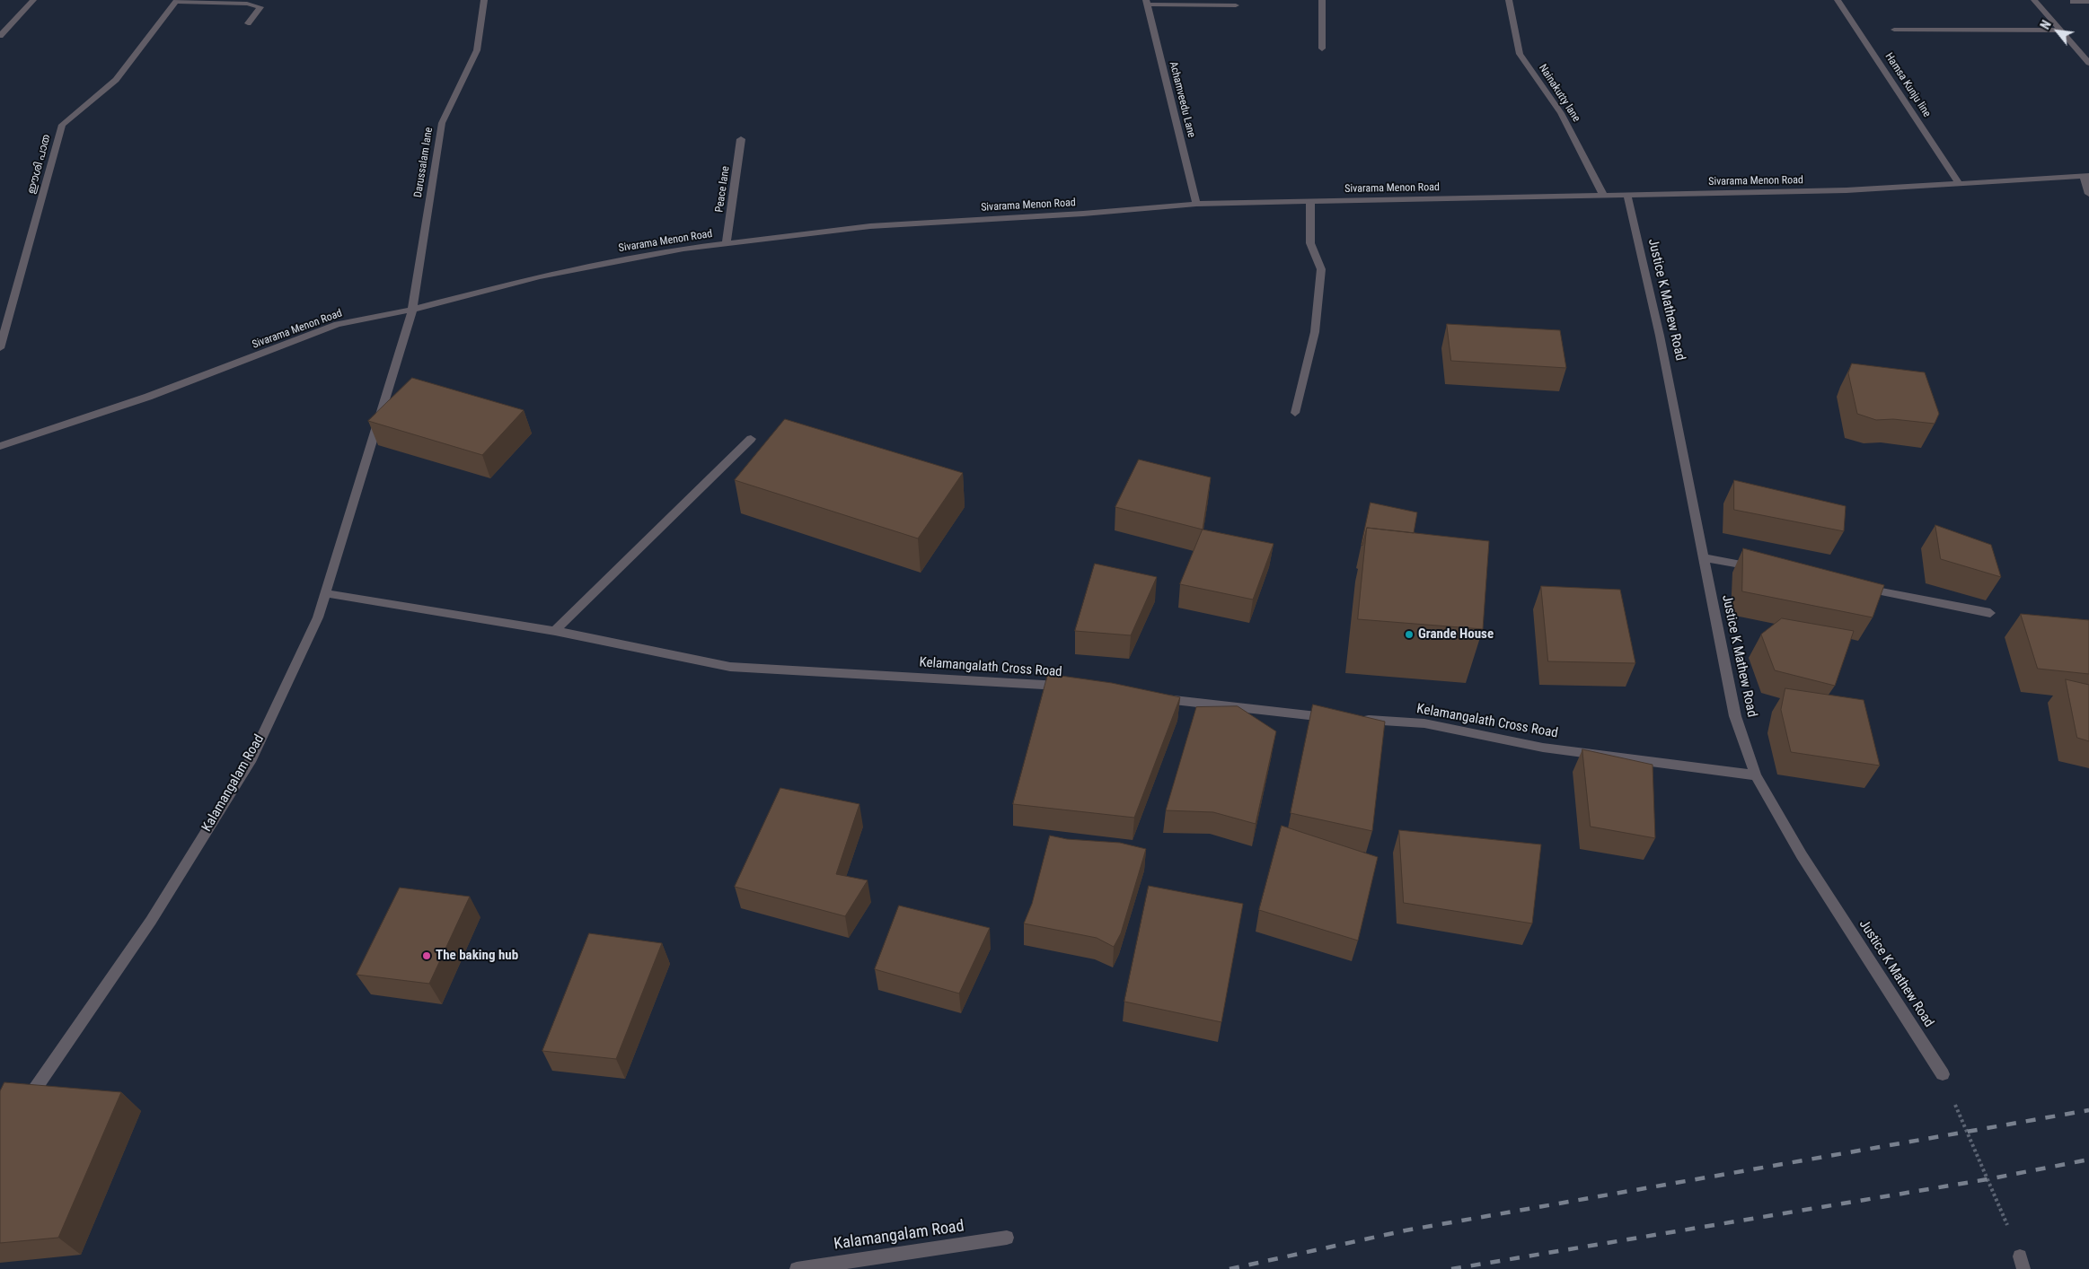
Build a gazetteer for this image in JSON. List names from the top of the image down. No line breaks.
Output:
{"streets":{"street":["Hamsa Kunju line","Nainakutty lane","Achamveedu Lane","Darussalam lane","ഈശി പാത","Sivarama Menon Road","Peace lane","Justice K Mathew Road","Kelamangalath Cross Road","Kalamangalam Road"]},"crossings":[["Hamsa Kunju line","Sivarama Menon Road"],["Nainakutty lane","Sivarama Menon Road"],["Achamveedu Lane","Sivarama Menon Road"],["Darussalam lane","Sivarama Menon Road"],["Darussalam lane","Kalamangalam Road"],["Sivarama Menon Road","Peace lane"],["Sivarama Menon Road","Justice K Mathew Road"],["Sivarama Menon Road","Kalamangalam Road"],["Justice K Mathew Road","Kelamangalath Cross Road"],["Kelamangalath Cross Road","Kalamangalam Road"]],"places":["Grande House","The baking hub"],"north":"top left"}
